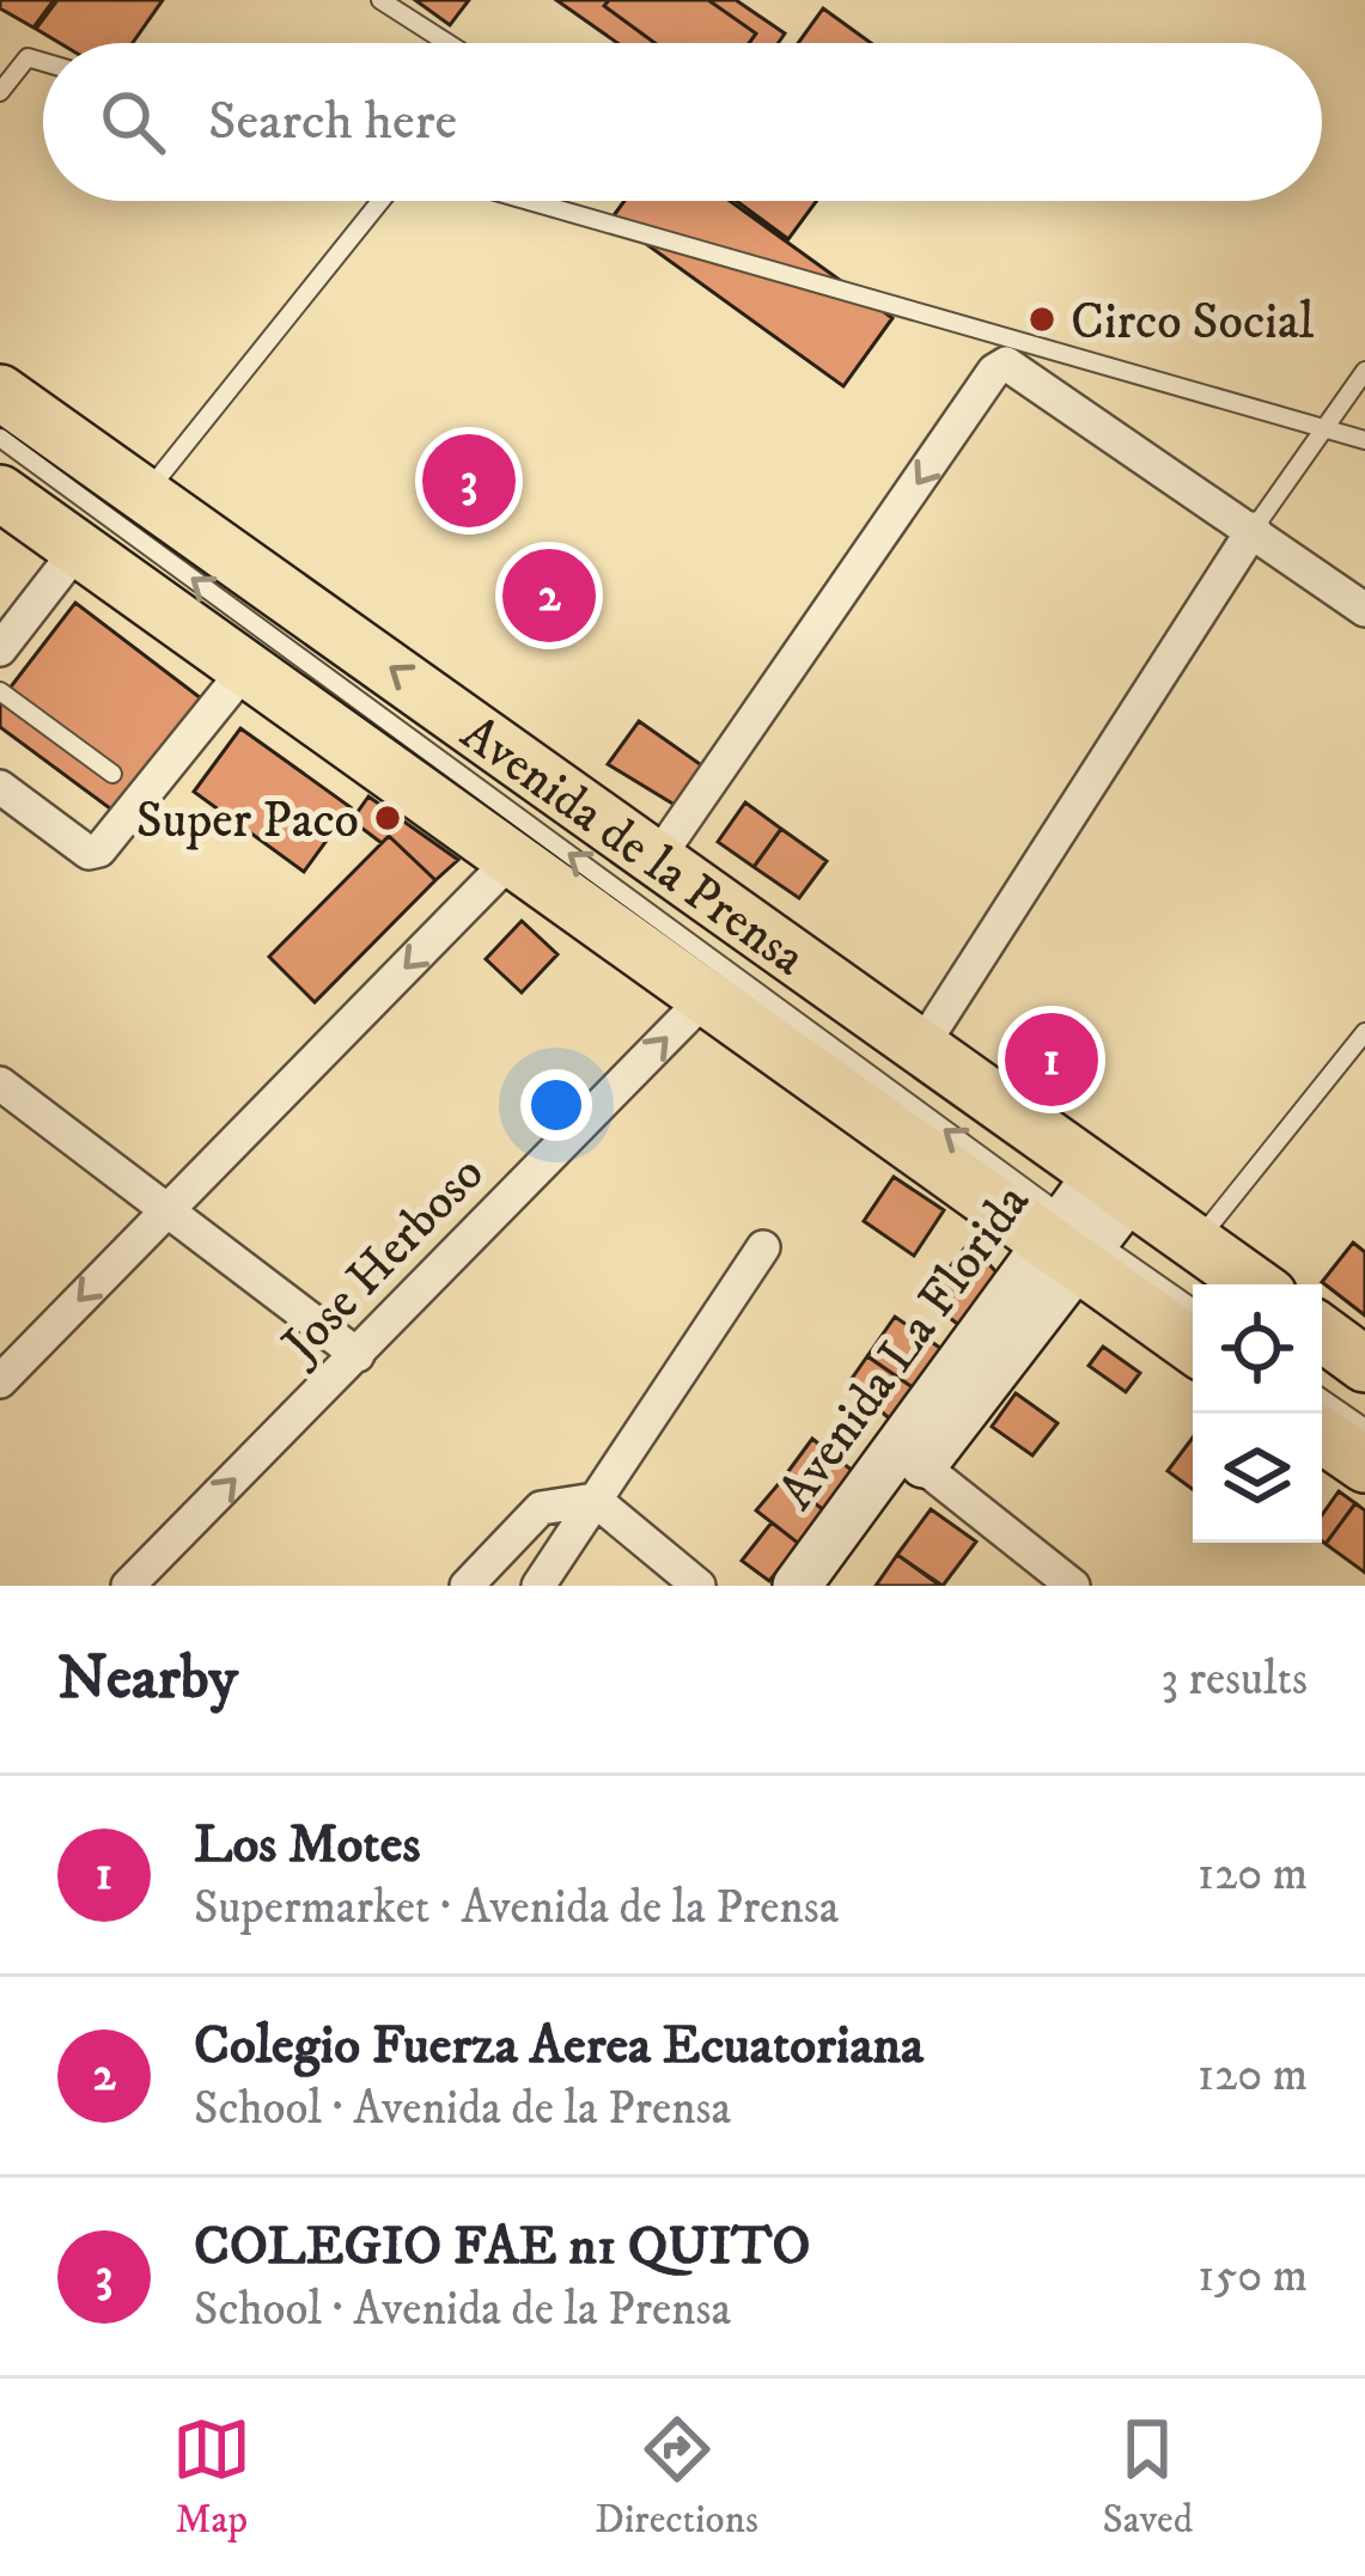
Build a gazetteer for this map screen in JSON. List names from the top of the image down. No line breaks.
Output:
{"streets":{"main road":["Avenida de la Prensa","Avenida La Florida"],"street":["Jose Herboso"]},"crossings":[["Avenida de la Prensa","Jose Herboso"],["Avenida de la Prensa","Avenida La Florida"]],"places":["Circo Social","Super Paco"],"page":{"search":"Search here","pins":["3","2","1"],"heading":["Nearby","3 results"],"list":[{"mark":"1","name":"Los Motes","note":"Supermarket · Avenida de la Prensa","value":"120 m"},{"mark":"2","name":"Colegio Fuerza Aerea Ecuatoriana","note":"School · Avenida de la Prensa","value":"120 m"},{"mark":"3","name":"COLEGIO FAE n1 QUITO","note":"School · Avenida de la Prensa","value":"150 m"}],"nav":["Map","Directions","Saved"]}}
